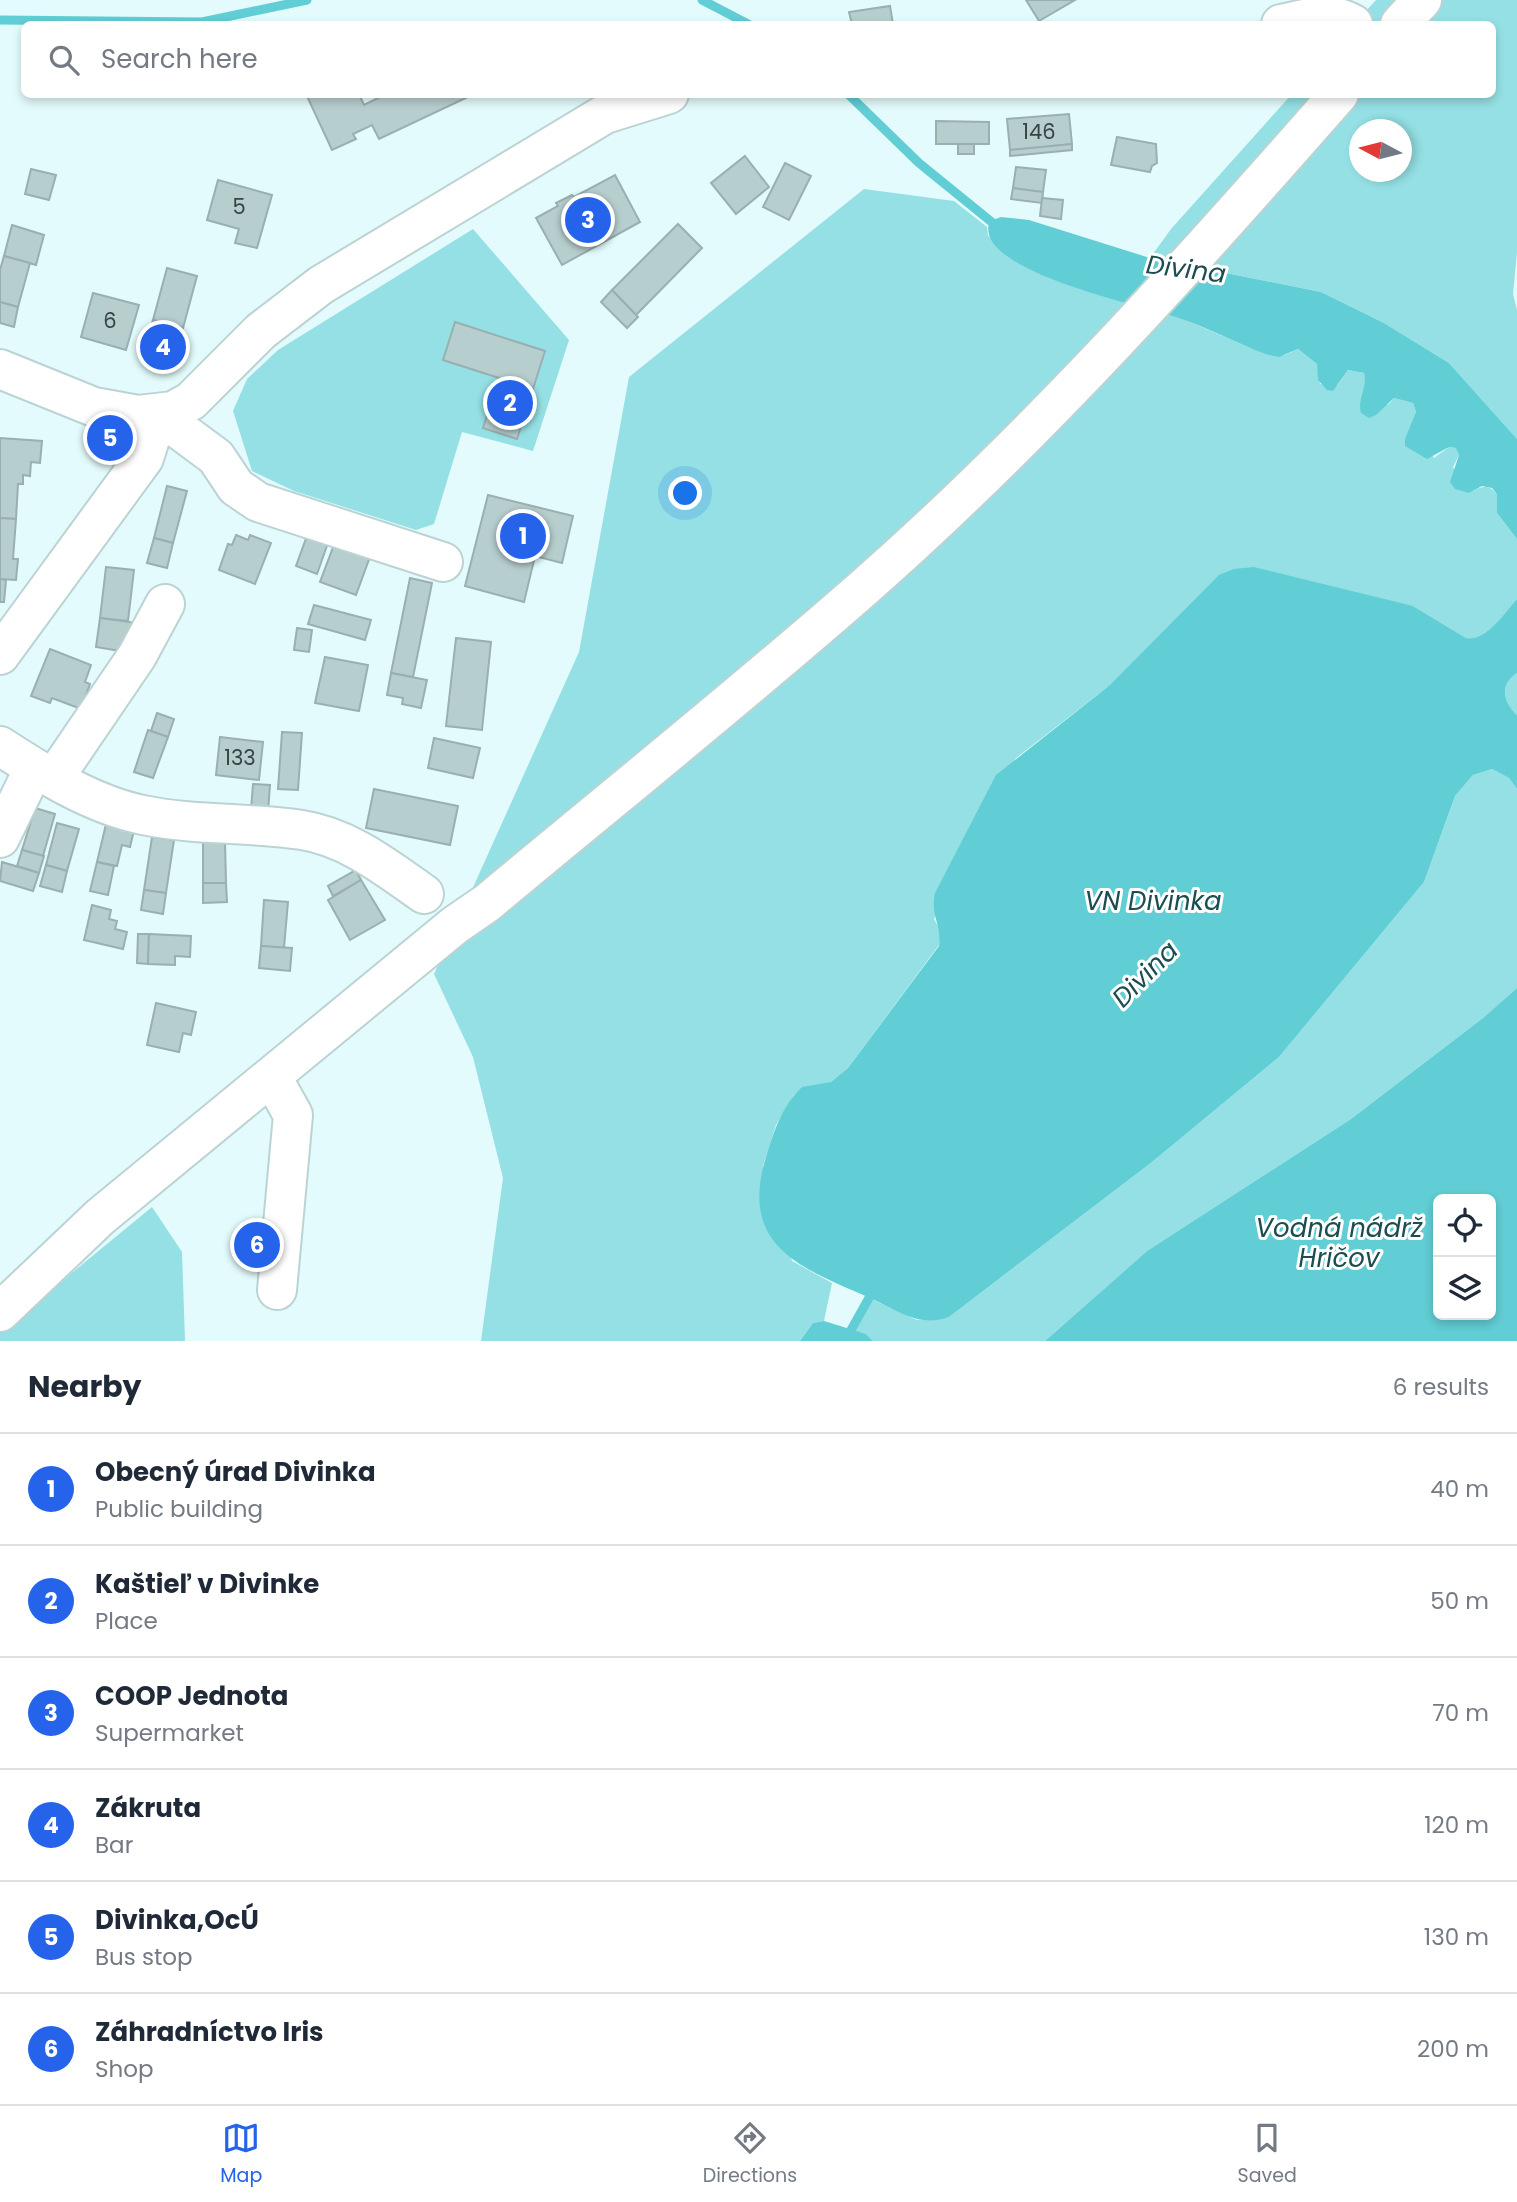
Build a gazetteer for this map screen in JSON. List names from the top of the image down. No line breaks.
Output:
{"water":["Divina","VN Divinka","Vodná nádrž Hričov"],"house_numbers":["146","5","6","133"],"north":"left","page":{"search":"Search here","pins":["3","4","2","5","1","6"],"heading":["Nearby","6 results"],"list":[{"mark":"1","name":"Obecný úrad Divinka","note":"Public building","value":"40 m"},{"mark":"2","name":"Kaštieľ v Divinke","note":"Place","value":"50 m"},{"mark":"3","name":"COOP Jednota","note":"Supermarket","value":"70 m"},{"mark":"4","name":"Zákruta","note":"Bar","value":"120 m"},{"mark":"5","name":"Divinka,OcÚ","note":"Bus stop","value":"130 m"},{"mark":"6","name":"Záhradníctvo Iris","note":"Shop","value":"200 m"}],"nav":["Map","Directions","Saved"]}}
